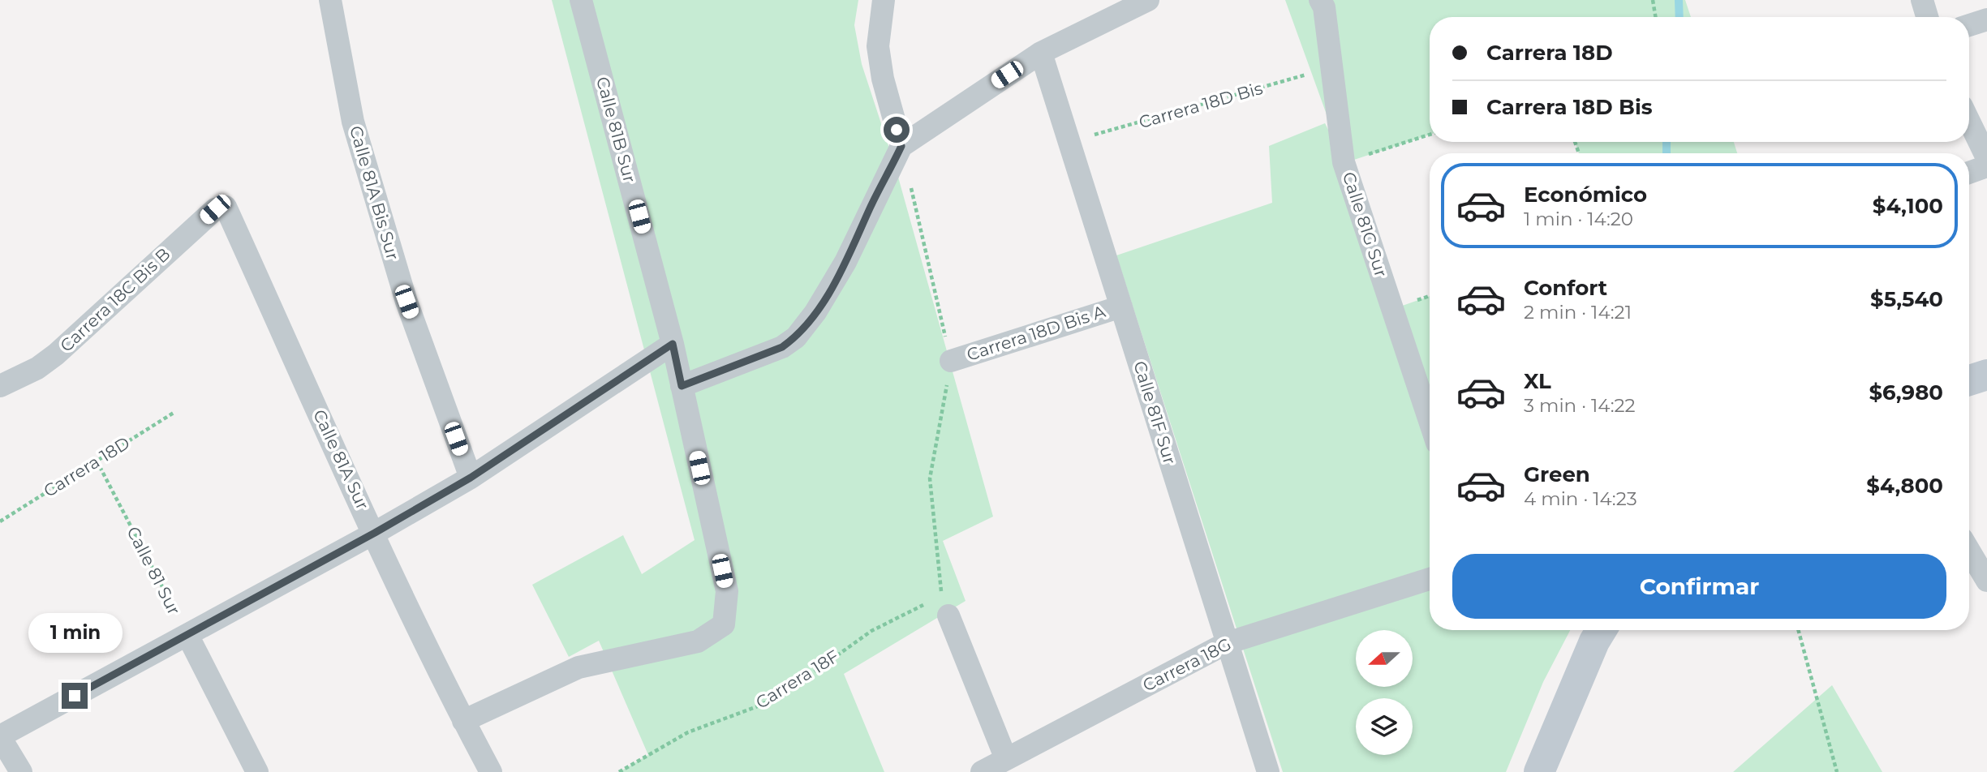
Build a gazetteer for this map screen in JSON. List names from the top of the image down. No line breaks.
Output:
{"streets":{"street":["Calle 81B Sur","Calle 81A Bis Sur","Calle 81G Sur","Carrera 18C Bis B","Carrera 18D Bis A","Calle 81F Sur","Calle 81A Sur","Calle 81 Sur","Carrera 18G"],"path":["Carrera 18D Bis","Carrera 18D","Carrera 18F"]},"crossings":[["Carrera 18D Bis","Calle 81G Sur"],["Carrera 18D Bis","Calle 81F Sur"],["Calle 81B Sur","Calle 81A Sur"],["Carrera 18C Bis B","Calle 81A Sur"],["Carrera 18D Bis A","Calle 81F Sur"],["Calle 81F Sur","Carrera 18G"],["Carrera 18D","Calle 81 Sur"]],"north":"left","page":{"banner":["Carrera 18D","Carrera 18D Bis"],"list":[{"name":"Económico","note":"1 min · 14:20","value":"$4,100"},{"name":"Confort","note":"2 min · 14:21","value":"$5,540"},{"name":"XL","note":"3 min · 14:22","value":"$6,980"},{"name":"Green","note":"4 min · 14:23","value":"$4,800"}],"buttons":"Confirmar","bubble":"1 min"}}
